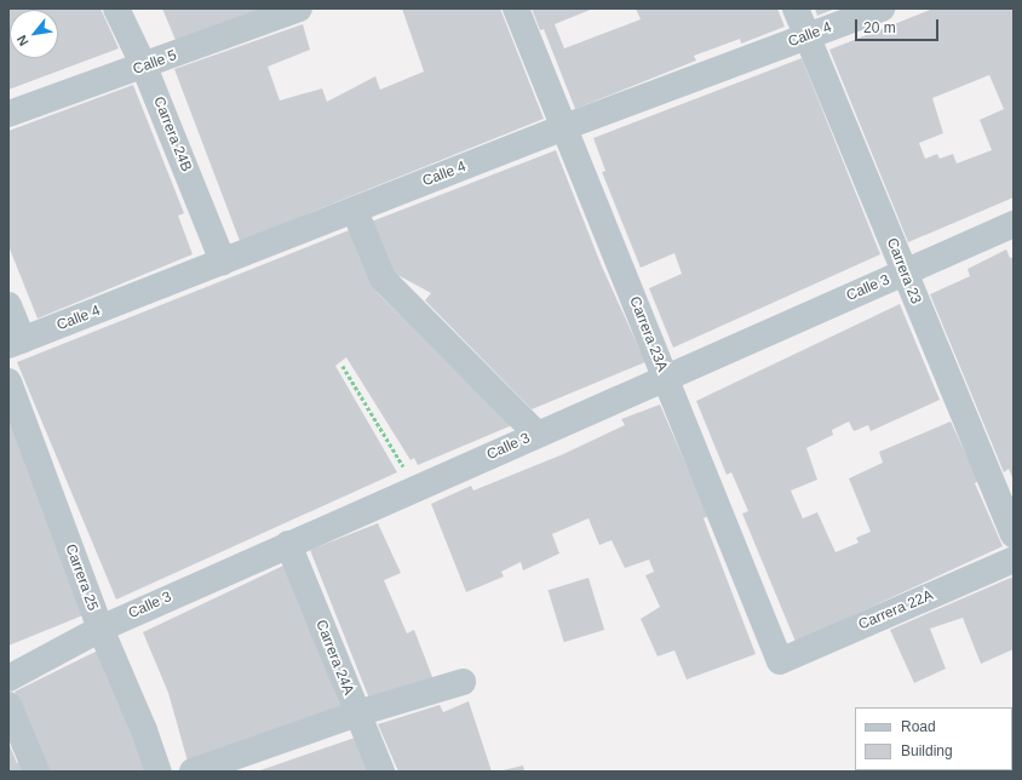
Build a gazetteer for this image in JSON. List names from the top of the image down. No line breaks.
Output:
{"streets":{"street":["Calle 4","Calle 5","Carrera 24B","Carrera 23","Calle 3","Carrera 23A","Carrera 25","Carrera 22A","Carrera 24A"]},"crossings":[["Calle 4","Carrera 24B"],["Calle 4","Carrera 23"],["Calle 4","Carrera 23A"],["Calle 5","Carrera 24B"],["Carrera 23","Calle 3"],["Calle 3","Carrera 23A"],["Calle 3","Carrera 25"],["Calle 3","Carrera 24A"],["Carrera 23A","Carrera 22A"]],"legend":["Road","Building"],"scale_bar":"20 m","north":"bottom left"}
